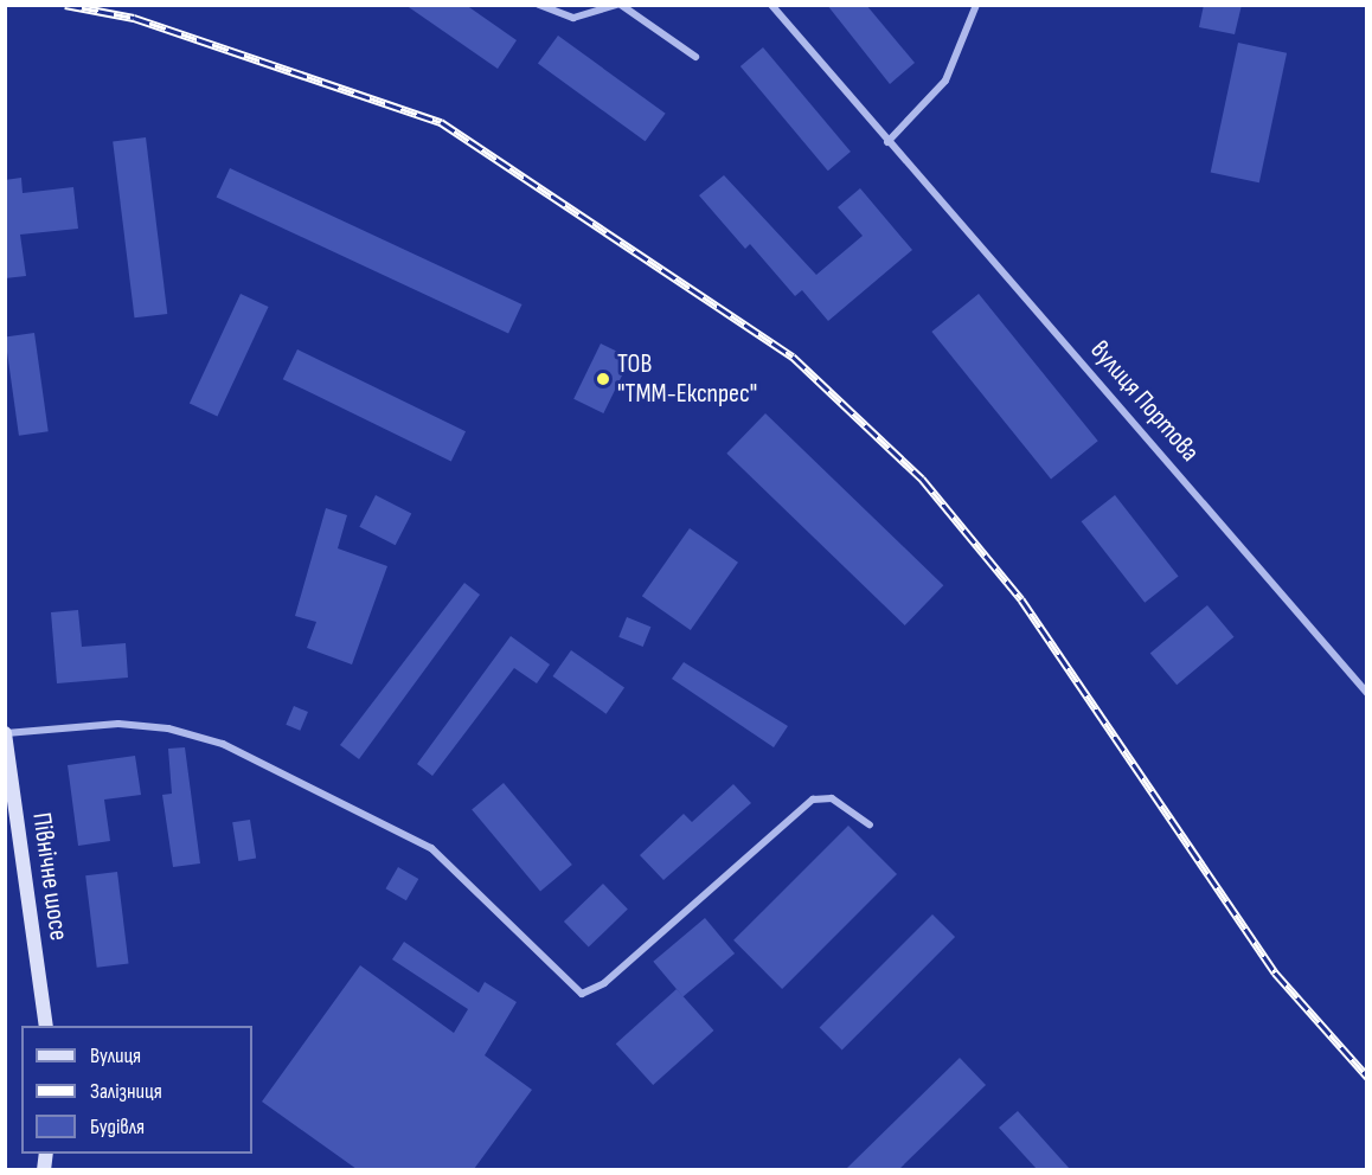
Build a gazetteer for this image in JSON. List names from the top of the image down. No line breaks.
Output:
{"streets":{"main road":["Північне шосе"],"street":["вулиця Портова"]},"places":["ТОВ \"ТММ-Експрес\""],"legend":["Вулиця","Залізниця","Будівля"]}
